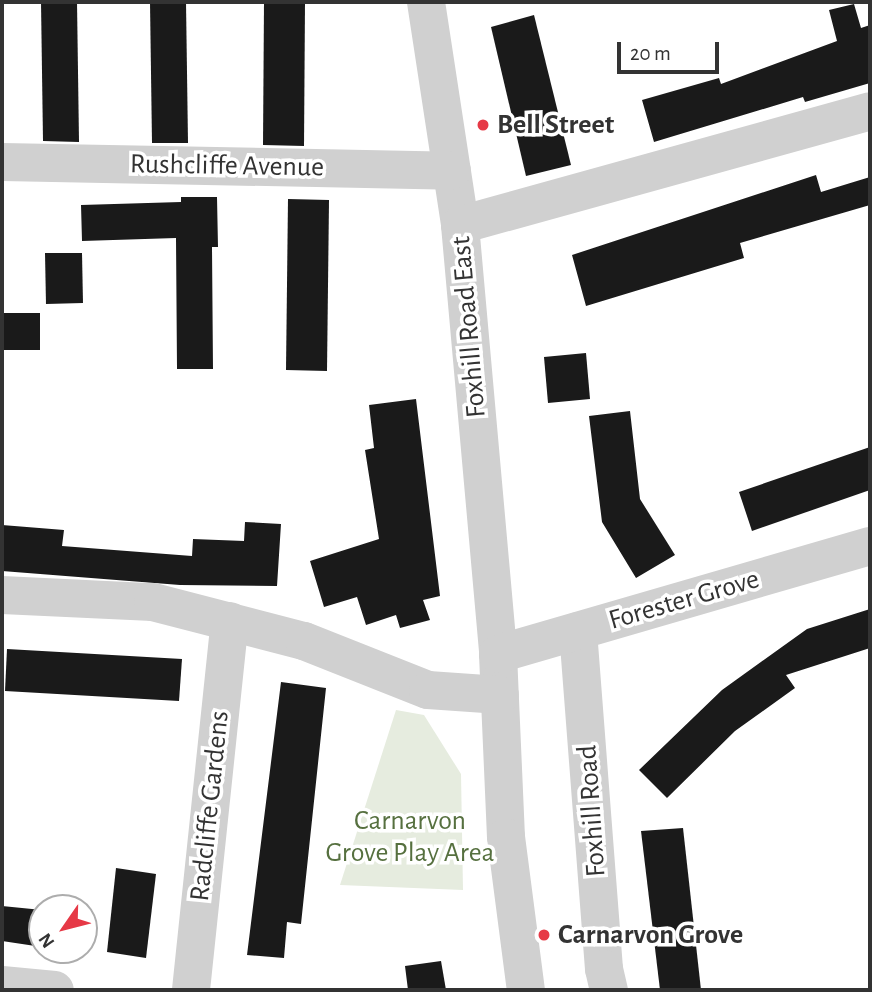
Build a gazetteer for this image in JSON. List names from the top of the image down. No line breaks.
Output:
{"streets":{"street":["Rushcliffe Avenue","Foxhill Road East","Forester Grove","Radcliffe Gardens","Foxhill Road"]},"crossings":[["Rushcliffe Avenue","Foxhill Road East"],["Foxhill Road East","Forester Grove"],["Forester Grove","Foxhill Road"]],"parks":["Carnarvon Grove Play Area"],"places":["Bell Street","Carnarvon Grove"],"scale_bar":"20 m","north":"bottom left"}
